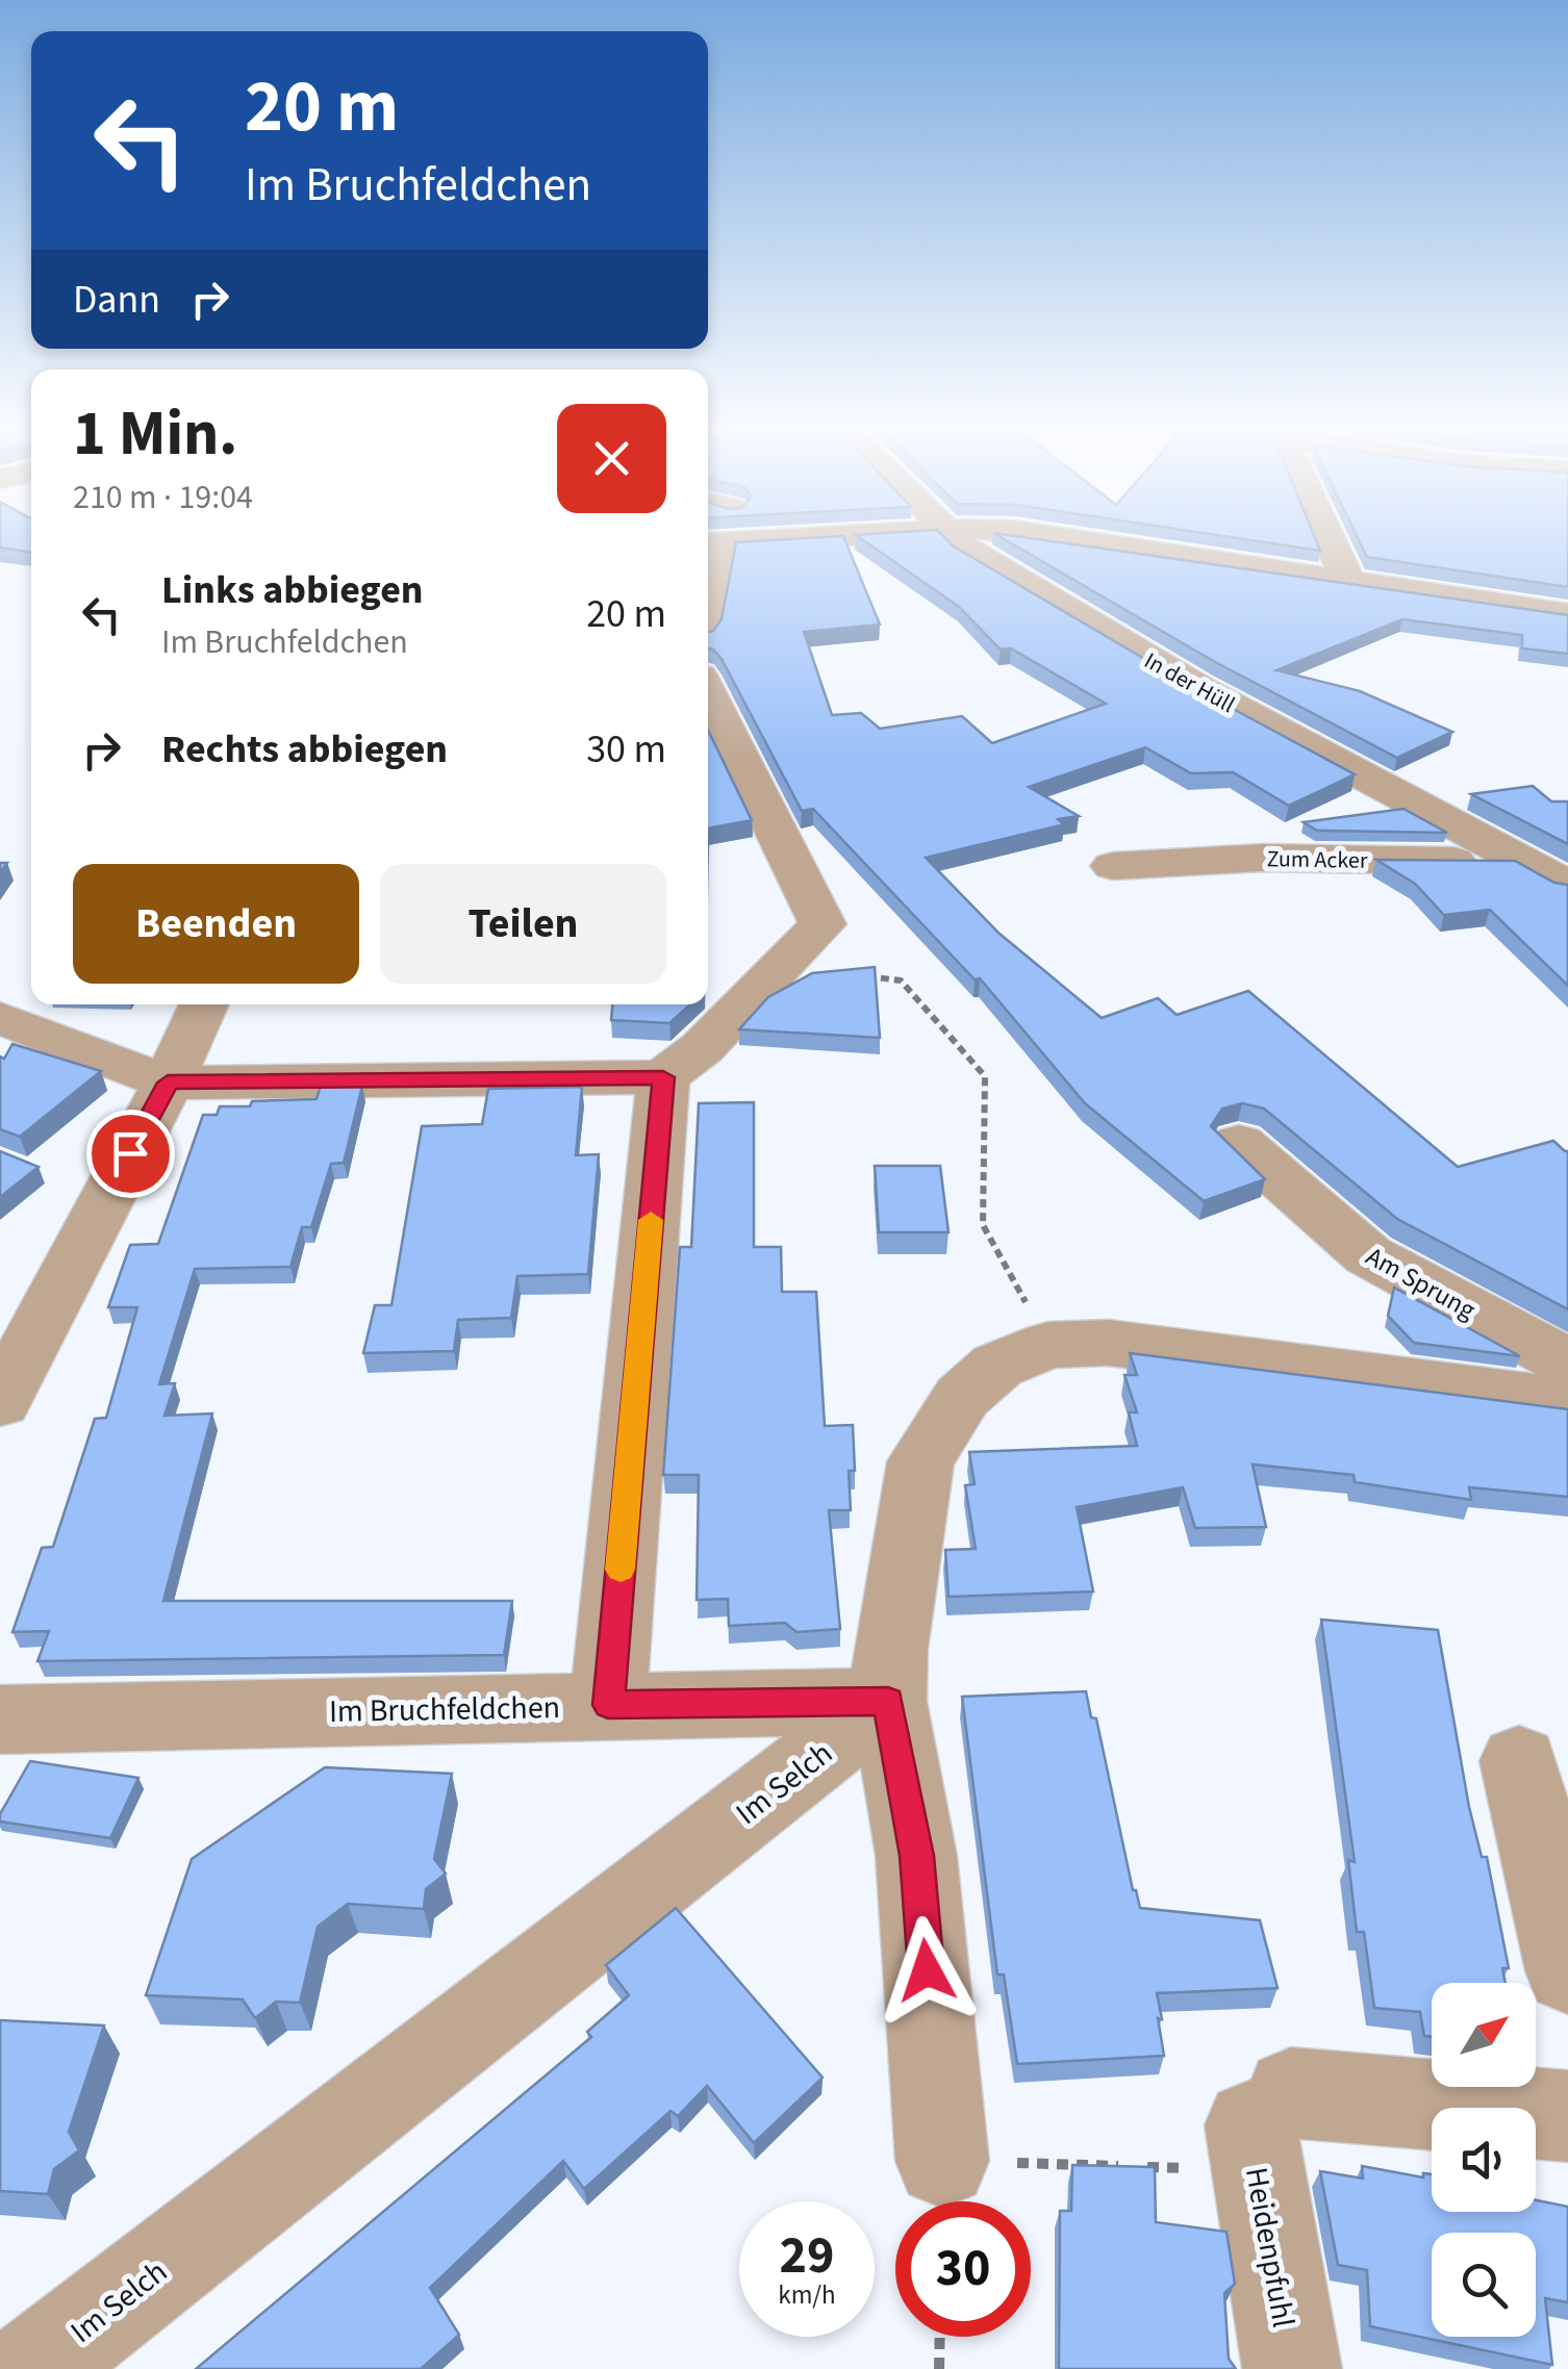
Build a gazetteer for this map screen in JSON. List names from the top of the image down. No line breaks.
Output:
{"streets":{"street":["In der Hüll","Zum Acker","Am Sprung","Im Bruchfeldchen","Im Selch","Heidenpfuhl"]},"crossings":[["In der Hüll","Zum Acker"],["Im Bruchfeldchen","Im Selch"]],"north":"top right","page":{"turn":["20 m","Im Bruchfeldchen"],"then":"Dann","heading":["1 Min.","210 m · 19:04"],"list":[{"name":"Links abbiegen","note":"Im Bruchfeldchen","value":"20 m"},{"name":"Rechts abbiegen","value":"30 m"}],"buttons":["Beenden","Teilen"],"speed":"29 km/h","limit":"30"}}
